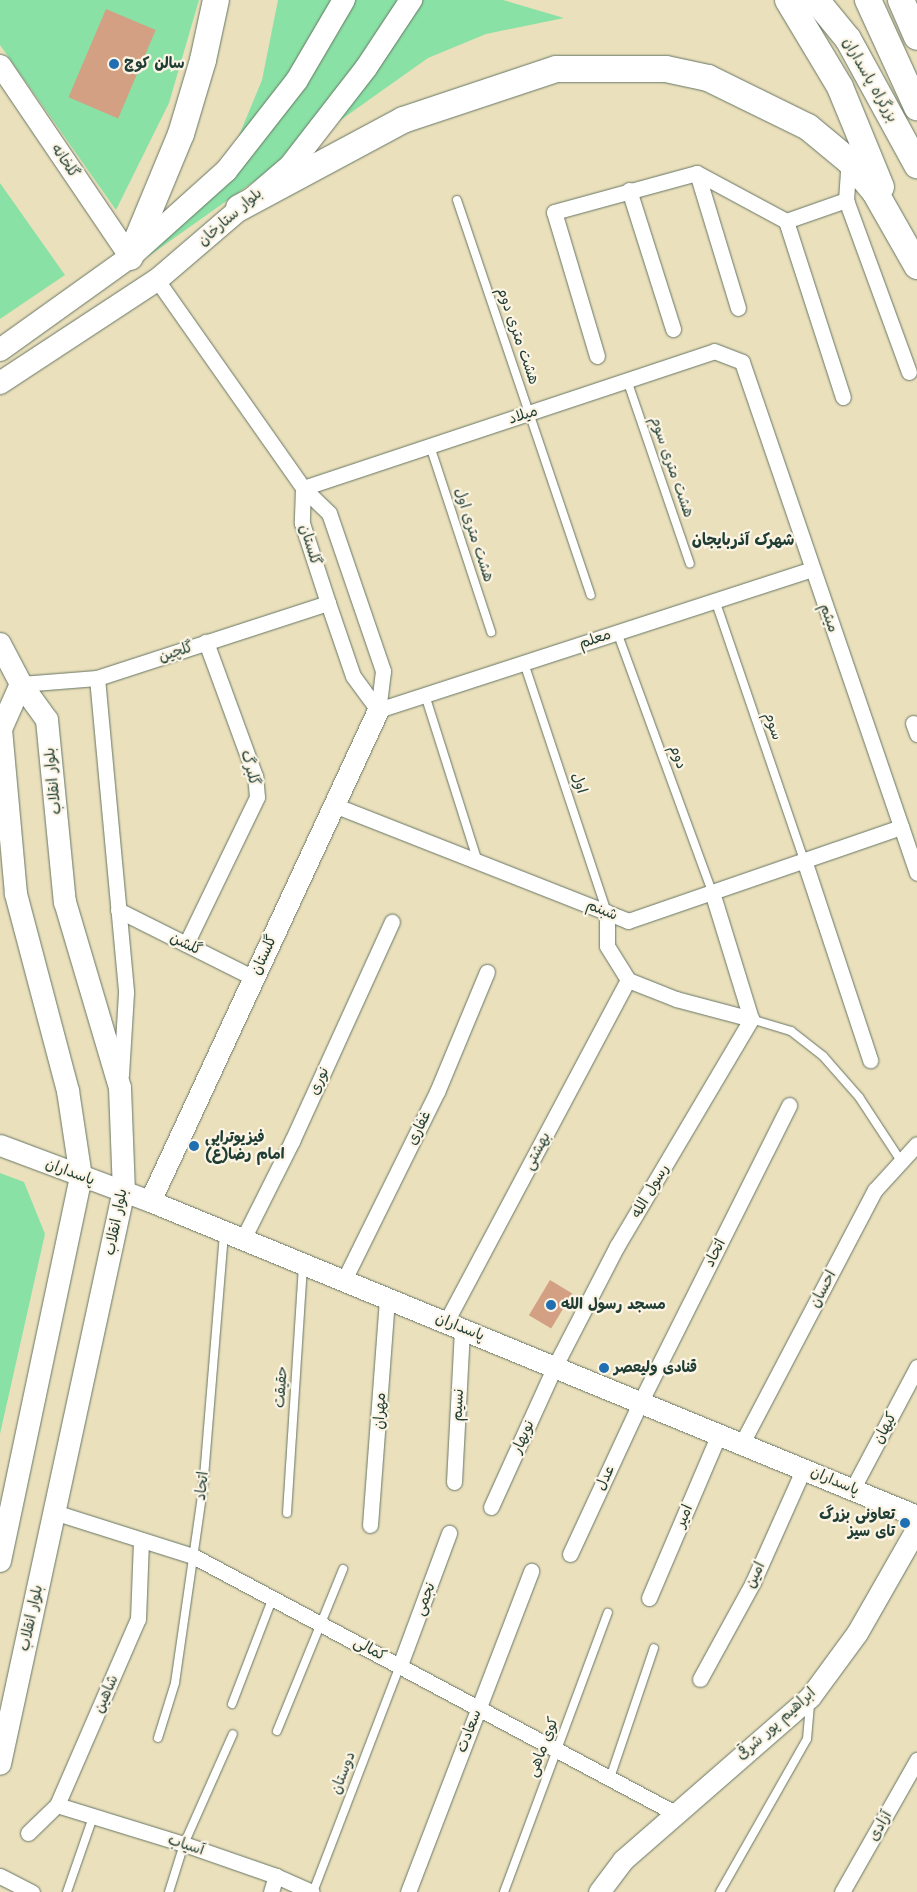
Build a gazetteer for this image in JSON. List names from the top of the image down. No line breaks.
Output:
{"streets":{"highway":["بزرگراه پاسداران"],"main road":["گلخانه","بلوار ستارخان","گلستان","بلوار انقلاب","پاسداران","ابراهیم پور شرقی"],"street":["میلاد","میثم","معلم","گلچین","گلبرگ","شبنم","گلشن","نوری","غفاری","بهشتی","رسول الله","اتحاد","احسان","نسیم","مهران","کیهان","نوبهار","عدل","امیر","امین","نجمی","کمالی","شاهین","سعادت","آزادی","آسیاب"],"lane":["هشت متری دوم","هشت متری سوم","هشت متری اول","سوم","دوم","اول","حقیقت","کوی ماهی","دوستان"]},"crossings":[["هشت متری دوم","میلاد"],["میلاد","هشت متری سوم"],["میلاد","هشت متری اول"],["میلاد","گلستان"],["میلاد","میثم"],["گلستان","معلم"],["گلستان","گلچین"],["گلستان","شبنم"],["گلستان","گلشن"],["گلستان","پاسداران"],["میثم","معلم"],["میثم","شبنم"],["معلم","سوم"],["معلم","دوم"],["معلم","اول"],["گلچین","گلبرگ"],["گلچین","بلوار انقلاب"],["سوم","شبنم"],["دوم","شبنم"],["گلبرگ","گلشن"],["بلوار انقلاب","پاسداران"],["بلوار انقلاب","کمالی"],["اول","شبنم"],["نوری","پاسداران"],["نوری","اتحاد"],["غفاری","پاسداران"],["بهشتی","پاسداران"],["بهشتی","نسیم"],["پاسداران","رسول الله"],["پاسداران","اتحاد"],["پاسداران","احسان"],["پاسداران","حقیقت"],["پاسداران","نسیم"],["پاسداران","مهران"],["پاسداران","کیهان"],["پاسداران","نوبهار"],["پاسداران","عدل"],["پاسداران","امیر"],["پاسداران","امین"],["رسول الله","نوبهار"],["اتحاد","عدل"],["اتحاد","کمالی"],["نجمی","کمالی"],["نجمی","دوستان"],["کمالی","شاهین"],["کمالی","ابراهیم پور شرقی"],["کمالی","سعادت"],["کمالی","کوی ماهی"],["کمالی","دوستان"],["شاهین","آسیاب"],["دوستان","آسیاب"]],"districts":["شهرک آذربایجان"],"places":["سالن کوچ","فیزیوتراپی امام رضا(ع)","مسجد رسول الله","قنادی ولیعصر","تعاونی بزرگ تای سیز"]}
